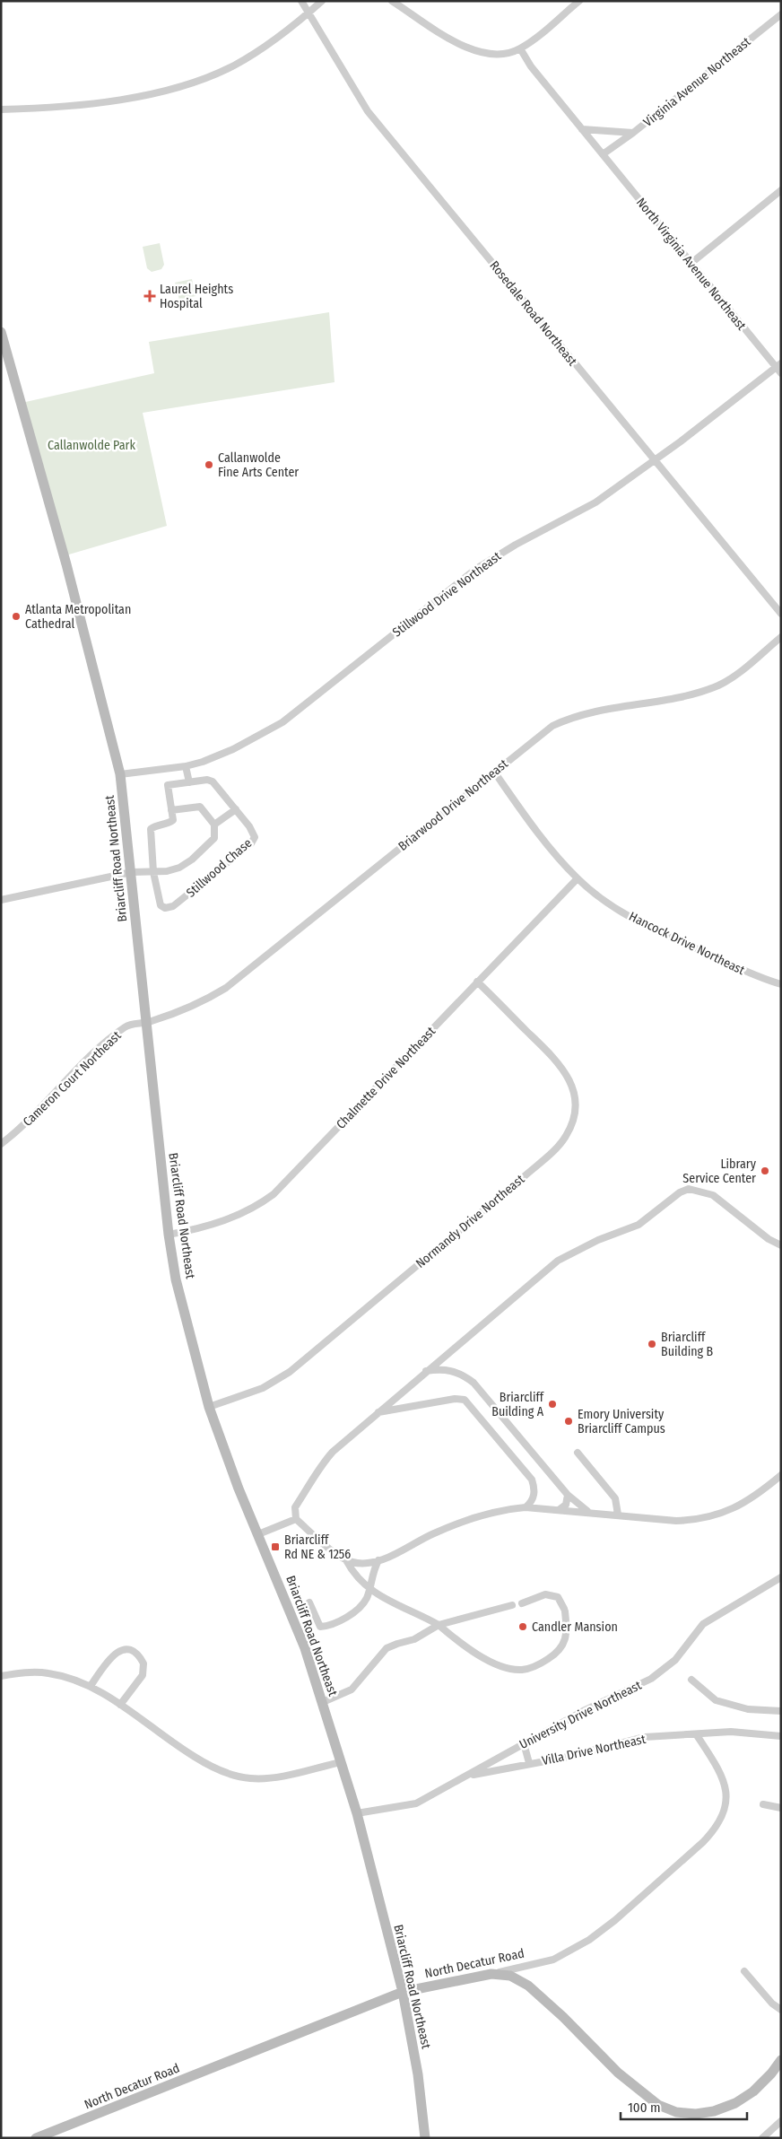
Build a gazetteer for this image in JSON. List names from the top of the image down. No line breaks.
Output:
{"streets":{"main road":["Briarcliff Road Northeast","North Decatur Road"],"street":["Virginia Avenue Northeast","North Virginia Avenue Northeast","Rosedale Road Northeast","Stillwood Drive Northeast","Briarwood Drive Northeast","Stillwood Chase","Hancock Drive Northeast","Chalmette Drive Northeast","Cameron Court Northeast","Normandy Drive Northeast","University Drive Northeast","Villa Drive Northeast"]},"crossings":[["Virginia Avenue Northeast","North Virginia Avenue Northeast"],["North Virginia Avenue Northeast","Stillwood Drive Northeast"],["Rosedale Road Northeast","Stillwood Drive Northeast"],["Stillwood Drive Northeast","Briarcliff Road Northeast"],["Briarwood Drive Northeast","Briarcliff Road Northeast"],["Briarwood Drive Northeast","Hancock Drive Northeast"],["Briarwood Drive Northeast","Cameron Court Northeast"],["Briarcliff Road Northeast","Stillwood Chase"],["Briarcliff Road Northeast","Chalmette Drive Northeast"],["Briarcliff Road Northeast","Cameron Court Northeast"],["Briarcliff Road Northeast","Normandy Drive Northeast"],["Briarcliff Road Northeast","University Drive Northeast"],["Briarcliff Road Northeast","North Decatur Road"],["Hancock Drive Northeast","Chalmette Drive Northeast"],["Chalmette Drive Northeast","Normandy Drive Northeast"],["University Drive Northeast","Villa Drive Northeast"],["Villa Drive Northeast","North Decatur Road"]],"parks":["Callanwolde Park"],"places":{"health":["Laurel Heights Hospital"],"other":["Callanwolde Fine Arts Center","Atlanta Metropolitan Cathedral","Library Service Center","Briarcliff Building B","Briarcliff Building A","Emory University Briarcliff Campus","Candler Mansion"],"transit":["Briarcliff Rd NE & 1256"]},"scale_bar":"100 m"}
